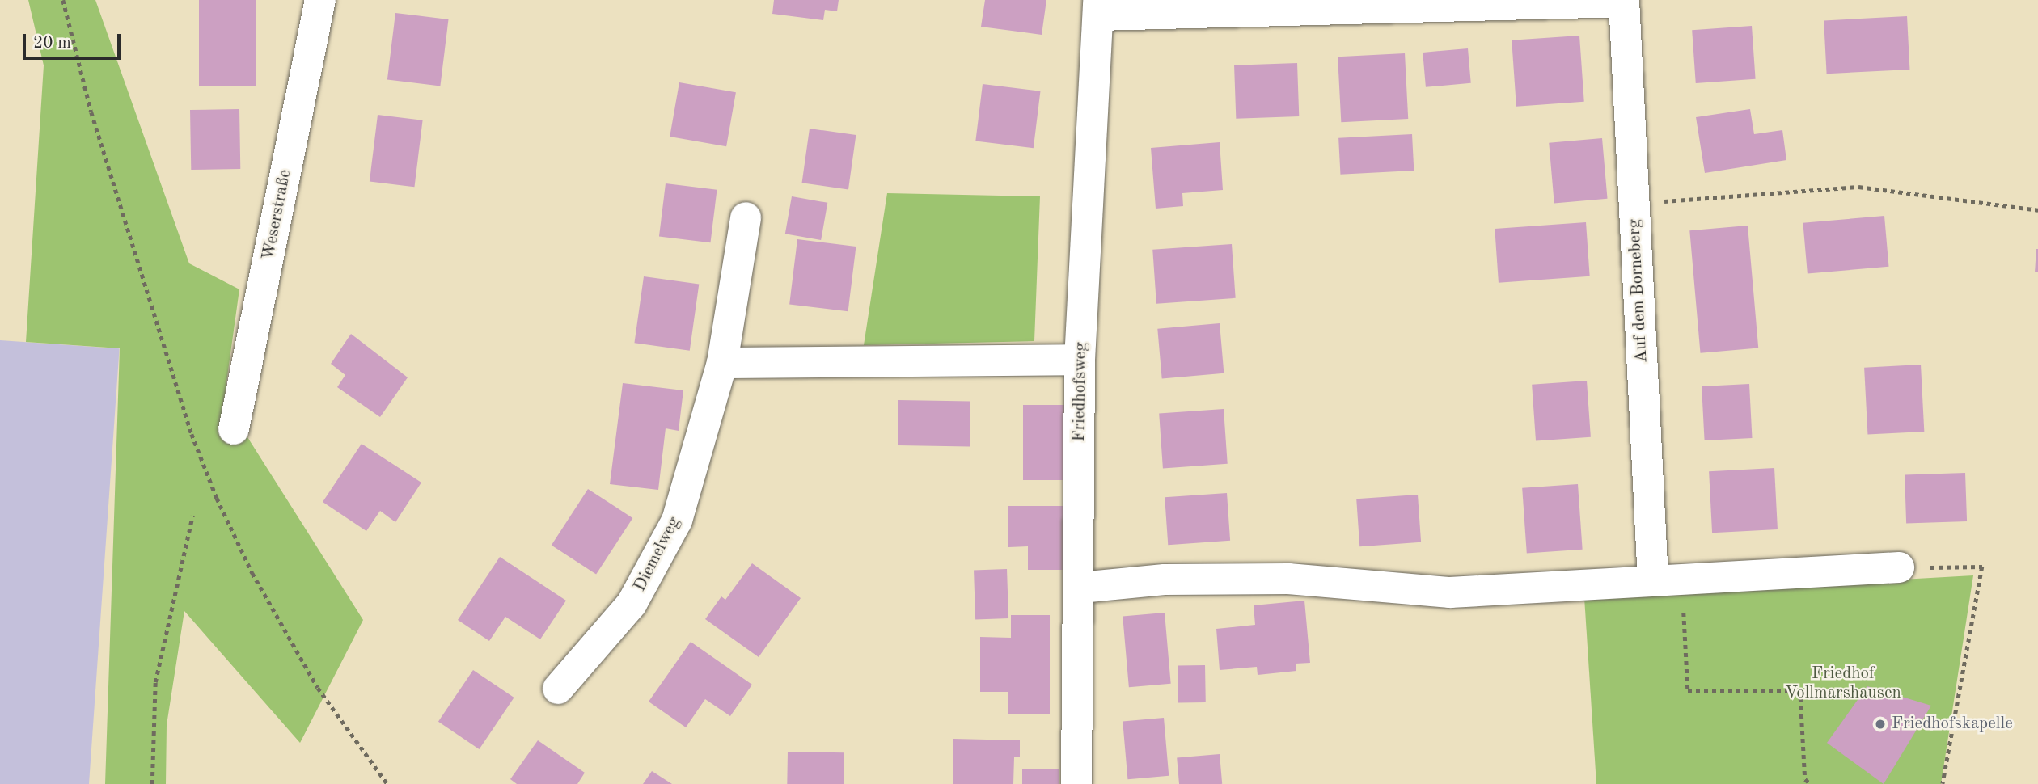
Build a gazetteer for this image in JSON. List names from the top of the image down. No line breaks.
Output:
{"streets":{"street":["Weserstraße","Auf dem Borneberg","Friedhofsweg","Diemelweg"]},"crossings":[["Auf dem Borneberg","Friedhofsweg"]],"parks":["Friedhof Vollmarshausen"],"places":["Friedhofskapelle"],"scale_bar":"20 m"}
